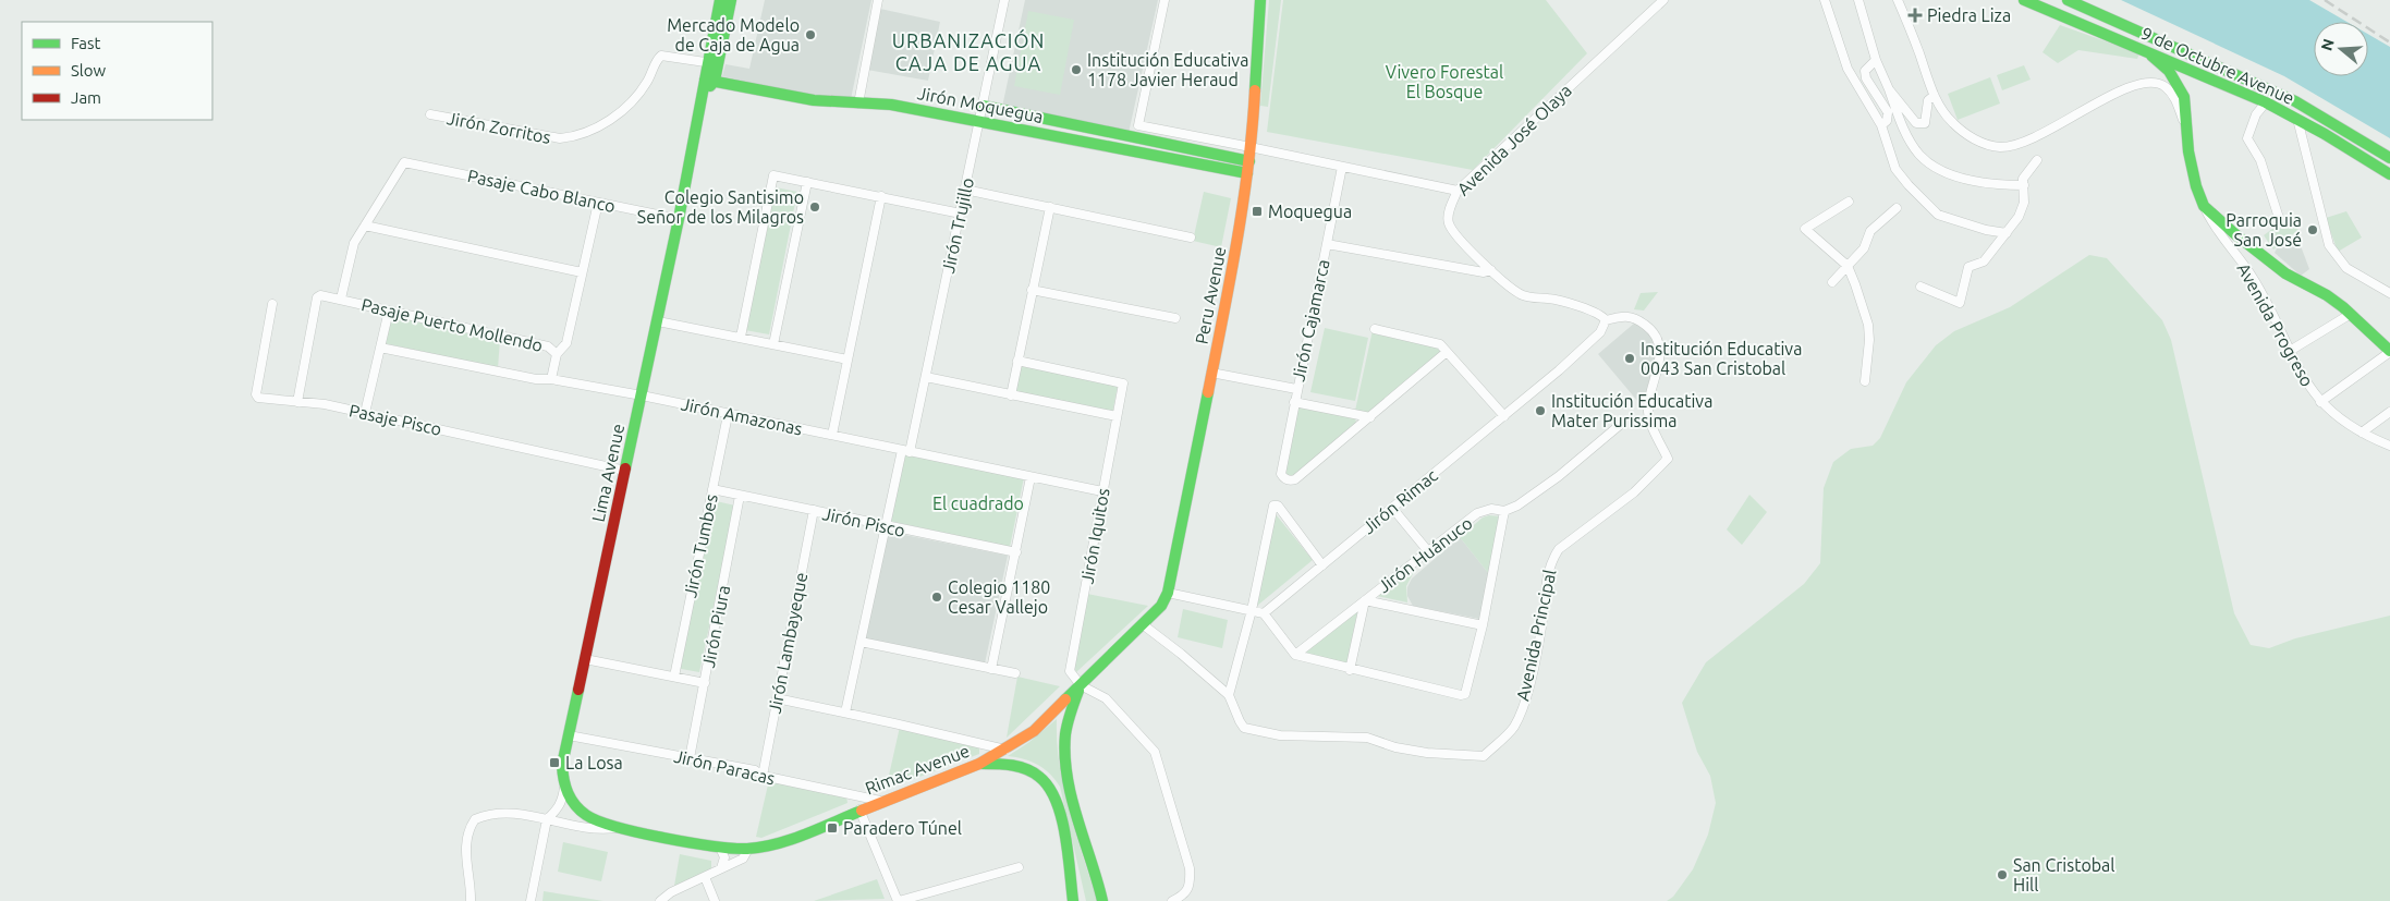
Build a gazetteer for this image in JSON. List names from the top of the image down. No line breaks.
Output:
{"streets":{"main road":["9 de Octubre Avenue","Jirón Moquegua","Peru Avenue","Lima Avenue","Rimac Avenue"],"street":["Jirón Zorritos","Avenida José Olaya","Pasaje Cabo Blanco","Jirón Trujillo","Jirón Cajamarca","Pasaje Puerto Mollendo","Avenida Progreso","Jirón Amazonas","Pasaje Pisco","Jirón Rimac","Jirón Pisco","Jirón Iquitos","Jirón Tumbes","Jirón Huánuco","Jirón Piura","Avenida Principal","Jirón Lambayeque","Jirón Paracas"]},"crossings":[["Jirón Moquegua","Jirón Trujillo"],["Jirón Moquegua","Peru Avenue"],["Jirón Moquegua","Lima Avenue"],["Avenida José Olaya","Jirón Rimac"],["Avenida José Olaya","Avenida Principal"],["Pasaje Cabo Blanco","Lima Avenue"],["Jirón Trujillo","Jirón Amazonas"],["Jirón Trujillo","Jirón Pisco"],["Peru Avenue","Rimac Avenue"],["Pasaje Puerto Mollendo","Jirón Amazonas"],["Pasaje Puerto Mollendo","Pasaje Pisco"],["Jirón Amazonas","Lima Avenue"],["Jirón Amazonas","Jirón Iquitos"],["Jirón Amazonas","Jirón Tumbes"],["Pasaje Pisco","Lima Avenue"],["Lima Avenue","Jirón Paracas"],["Jirón Rimac","Avenida Principal"],["Jirón Pisco","Jirón Tumbes"],["Jirón Pisco","Jirón Piura"],["Jirón Pisco","Jirón Lambayeque"],["Jirón Iquitos","Rimac Avenue"],["Jirón Piura","Jirón Paracas"],["Avenida Principal","Rimac Avenue"],["Jirón Lambayeque","Jirón Paracas"],["Jirón Paracas","Rimac Avenue"]],"districts":["URBANIZACIÓN CAJA DE AGUA"],"parks":["Vivero Forestal El Bosque","El cuadrado"],"places":{"health":["Piedra Liza"],"other":["Mercado Modelo de Caja de Agua","Institución Educativa 1178 Javier Heraud","Colegio Santisimo Señor de los Milagros","Parroquia San José","Institución Educativa 0043 San Cristobal","Institución Educativa Mater Purissima","Colegio 1180 Cesar Vallejo","San Cristobal Hill"],"transit":["Moquegua","La Losa","Paradero Túnel"]},"legend":["Fast","Slow","Jam"],"north":"left"}
